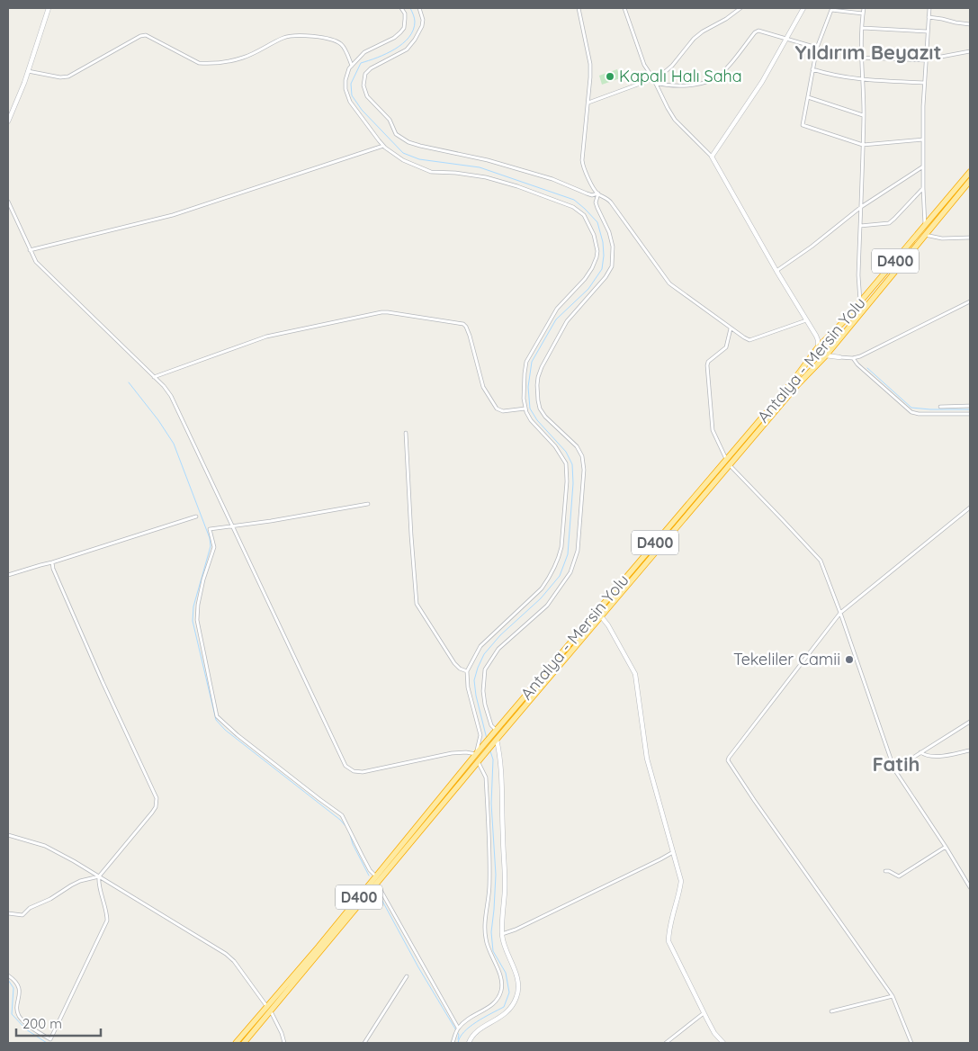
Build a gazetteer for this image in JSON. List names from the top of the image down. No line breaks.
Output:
{"streets":{"highway":["D400","Antalya - Mersin Yolu"]},"districts":["Yıldırım Beyazıt","Fatih"],"places":["Kapalı Halı Saha","Tekeliler Camii"],"scale_bar":"200 m"}
